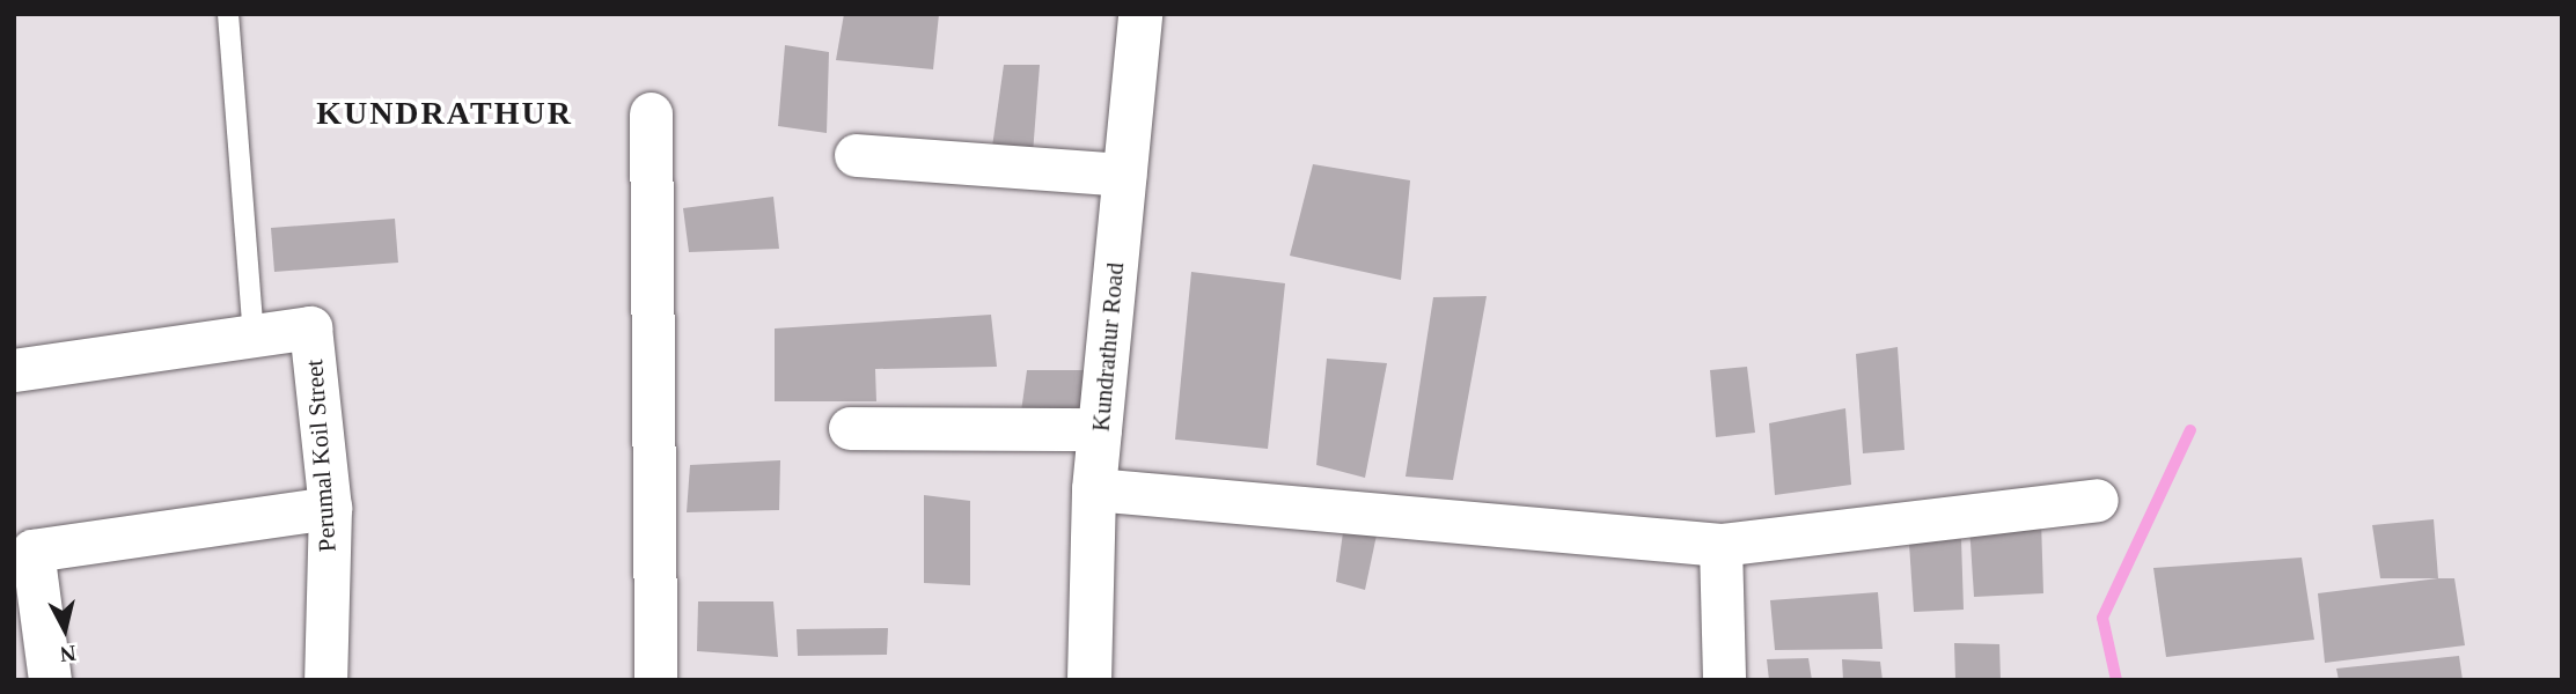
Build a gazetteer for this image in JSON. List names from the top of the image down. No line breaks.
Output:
{"streets":{"street":["Kundrathur Road","Perumal Koil Street"]},"districts":["KUNDRATHUR"],"north":"bottom"}
